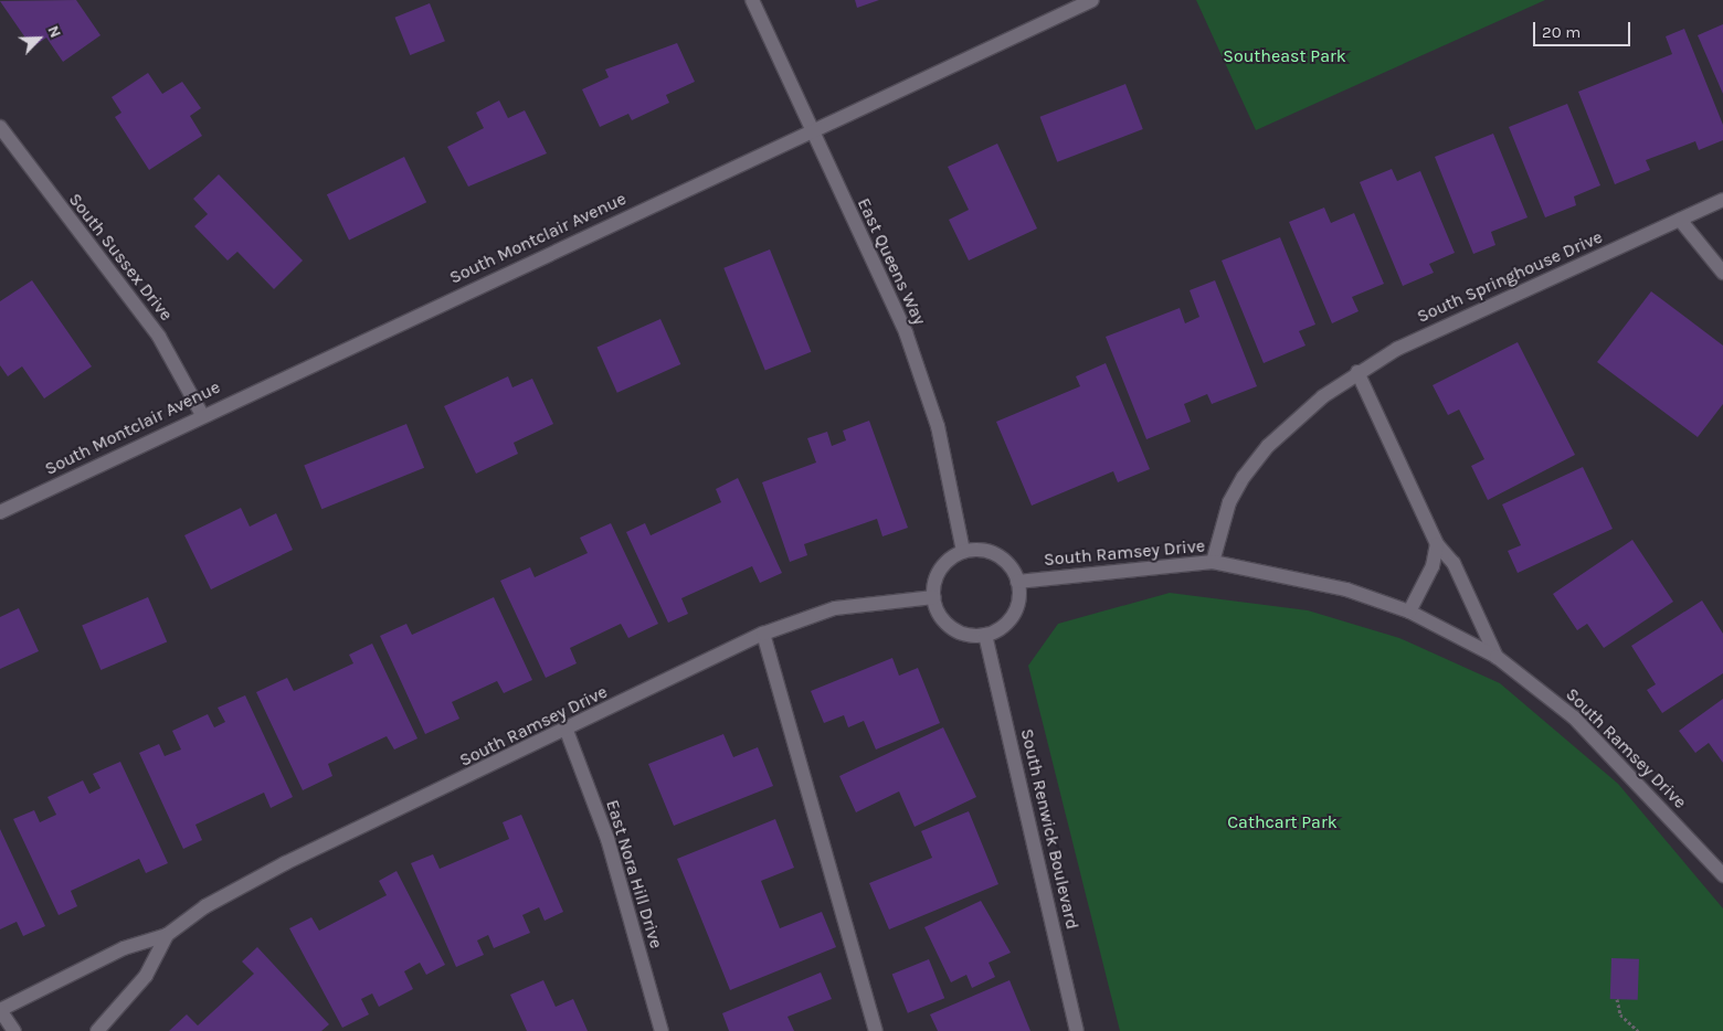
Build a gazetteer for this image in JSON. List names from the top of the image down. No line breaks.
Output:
{"streets":{"street":["South Montclair Avenue","South Sussex Drive","East Queens Way","South Springhouse Drive","South Ramsey Drive","South Renwick Boulevard","East Nora Hill Drive"]},"crossings":[["South Montclair Avenue","South Sussex Drive"],["South Montclair Avenue","East Queens Way"],["East Queens Way","South Ramsey Drive"],["East Queens Way","South Renwick Boulevard"],["South Springhouse Drive","South Ramsey Drive"],["South Ramsey Drive","South Renwick Boulevard"],["South Ramsey Drive","East Nora Hill Drive"]],"parks":["Southeast Park","Cathcart Park"],"scale_bar":"20 m","north":"top right"}
